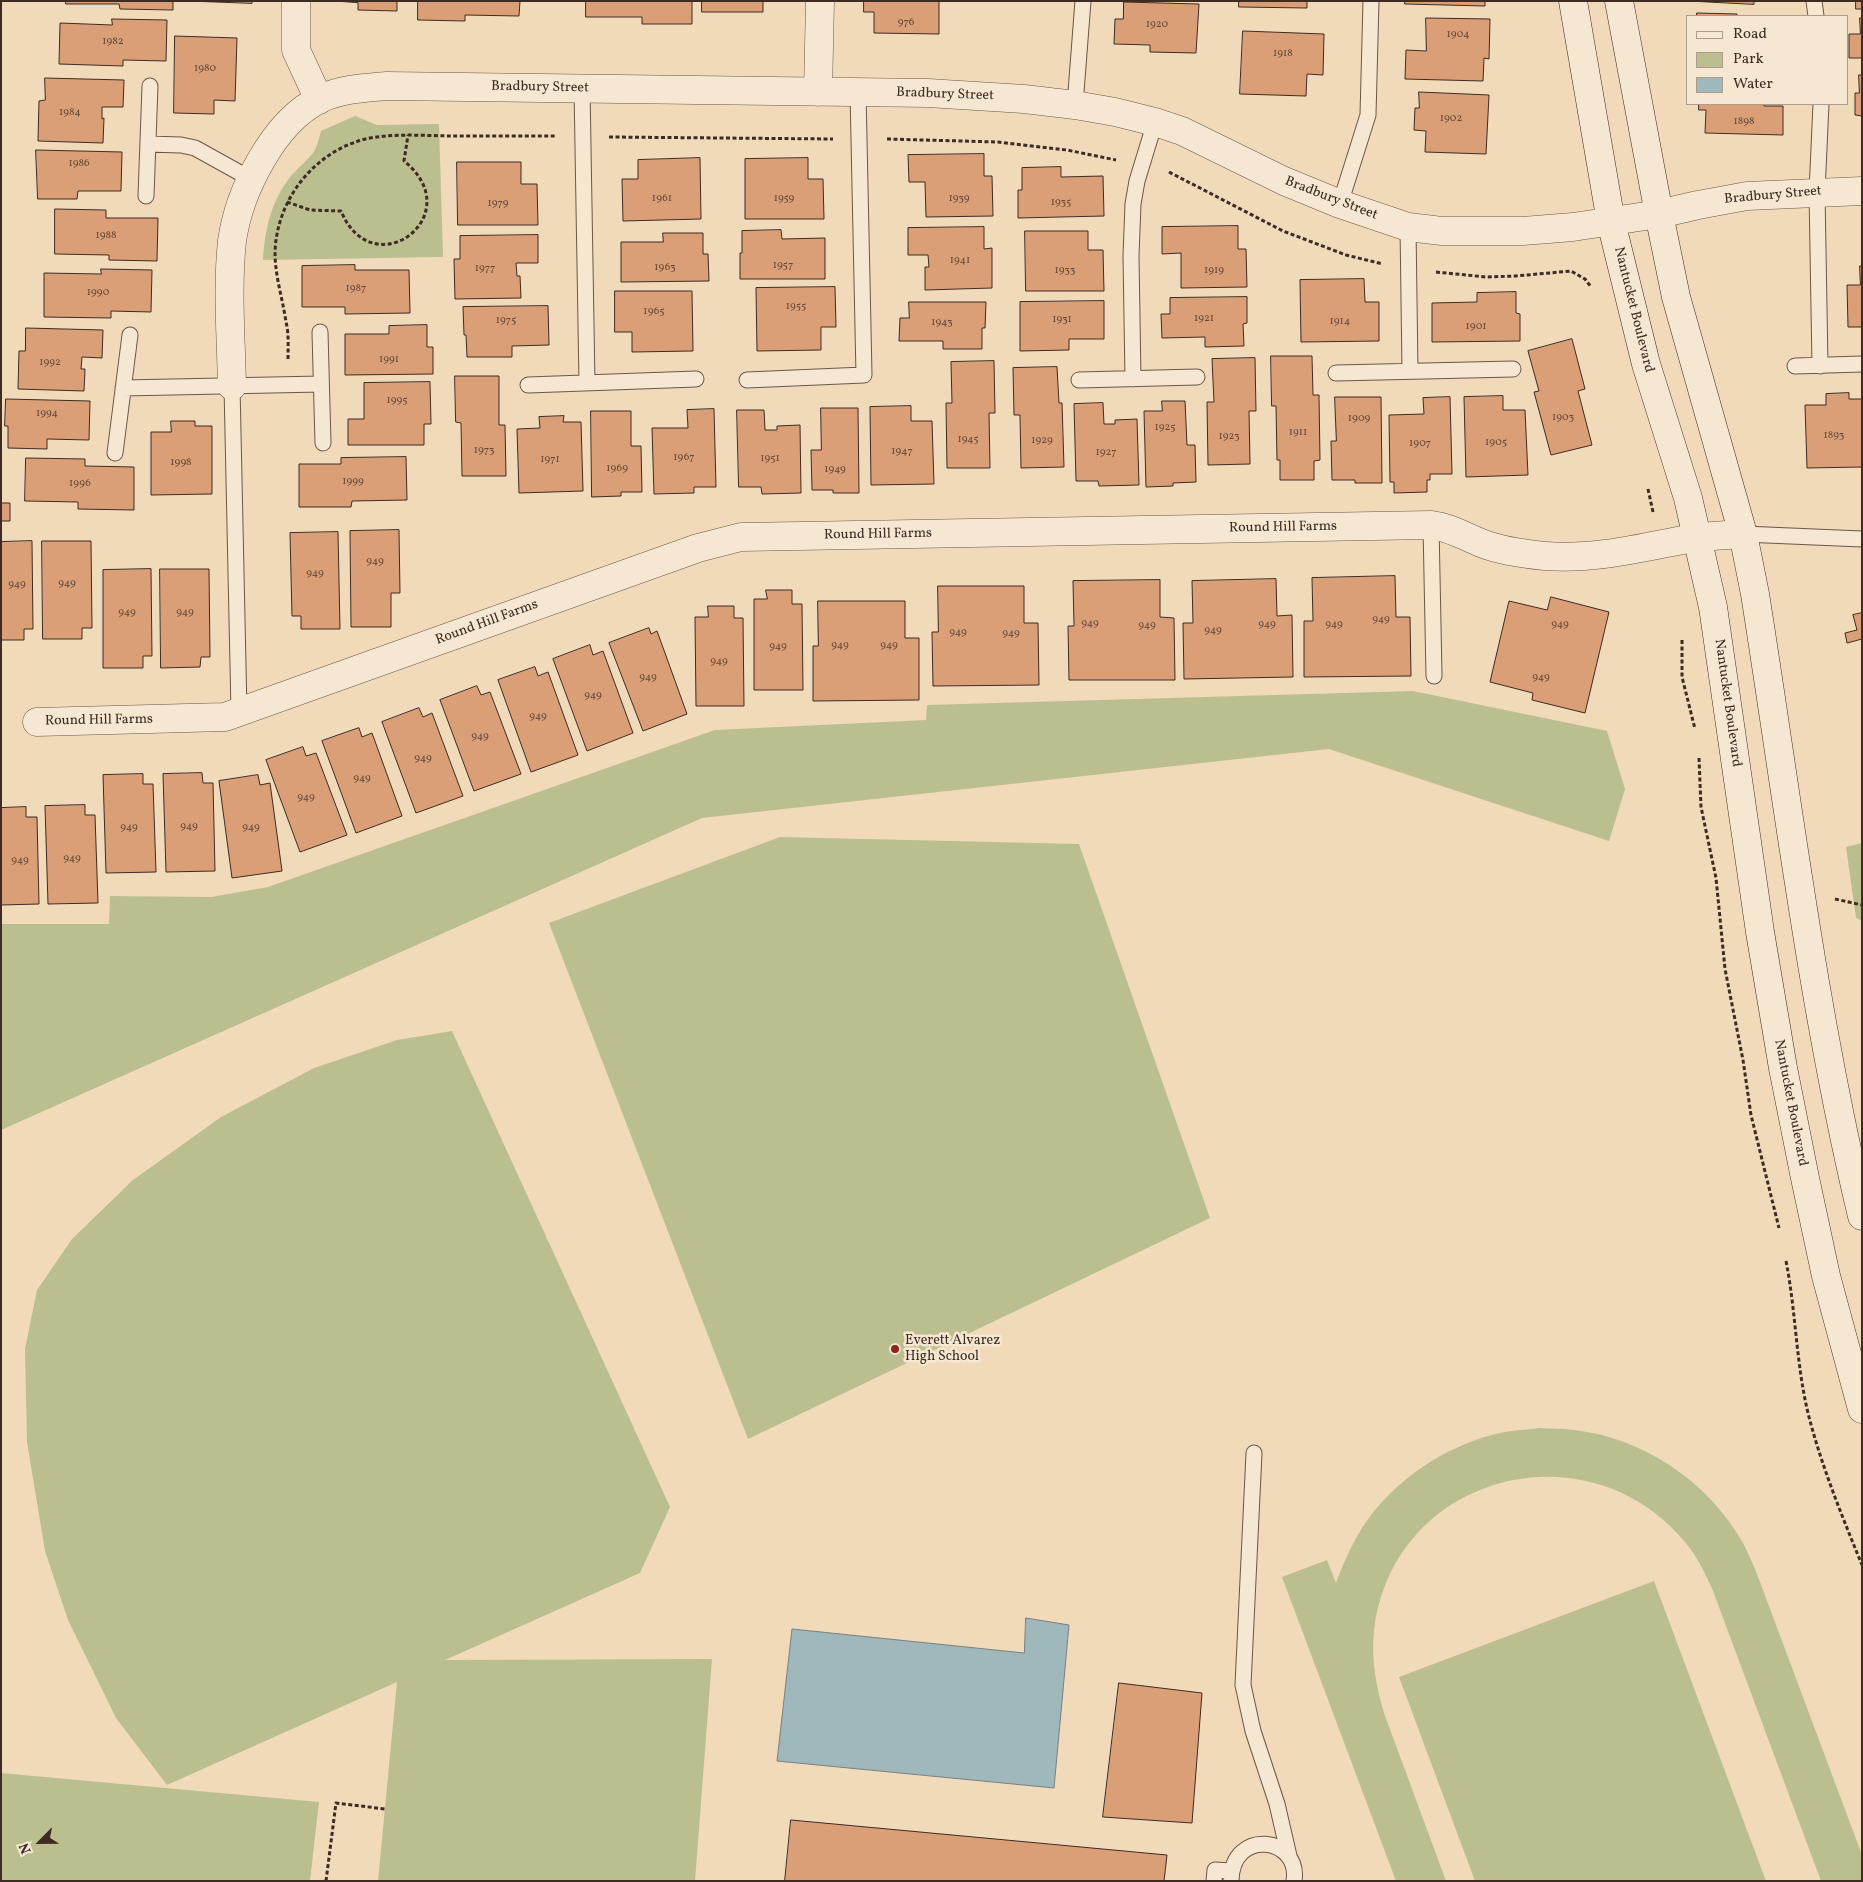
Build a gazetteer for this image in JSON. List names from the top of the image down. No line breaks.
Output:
{"streets":{"street":["Bradbury Street","Nantucket Boulevard","Round Hill Farms"]},"crossings":[["Bradbury Street","Nantucket Boulevard"],["Nantucket Boulevard","Round Hill Farms"]],"places":["Everett Alvarez High School"],"house_numbers":["976","1920","1904","1982","1918","1980","1984","1902","1898","1986","1961","1959","1939","1935","1979","1988","1941","1957","1963","1977","1933","1919","1987","1990","1955","1965","1921","1931","1975","1914","1943","1901","1991","1992","1995","1994","1903","1909","1925","1911","1893","1923","1945","1929","1905","1907","1973","1947","1927","1967","1951","1971","1998","1969","1949","1999","1996","949","949","949","949","949","949","949","949","949","949","949","949","949","949","949","949","949","949","949","949","949","949","949","949","949","949","949","949","949","949","949","949"],"legend":["Road","Park","Water"],"north":"bottom left"}
